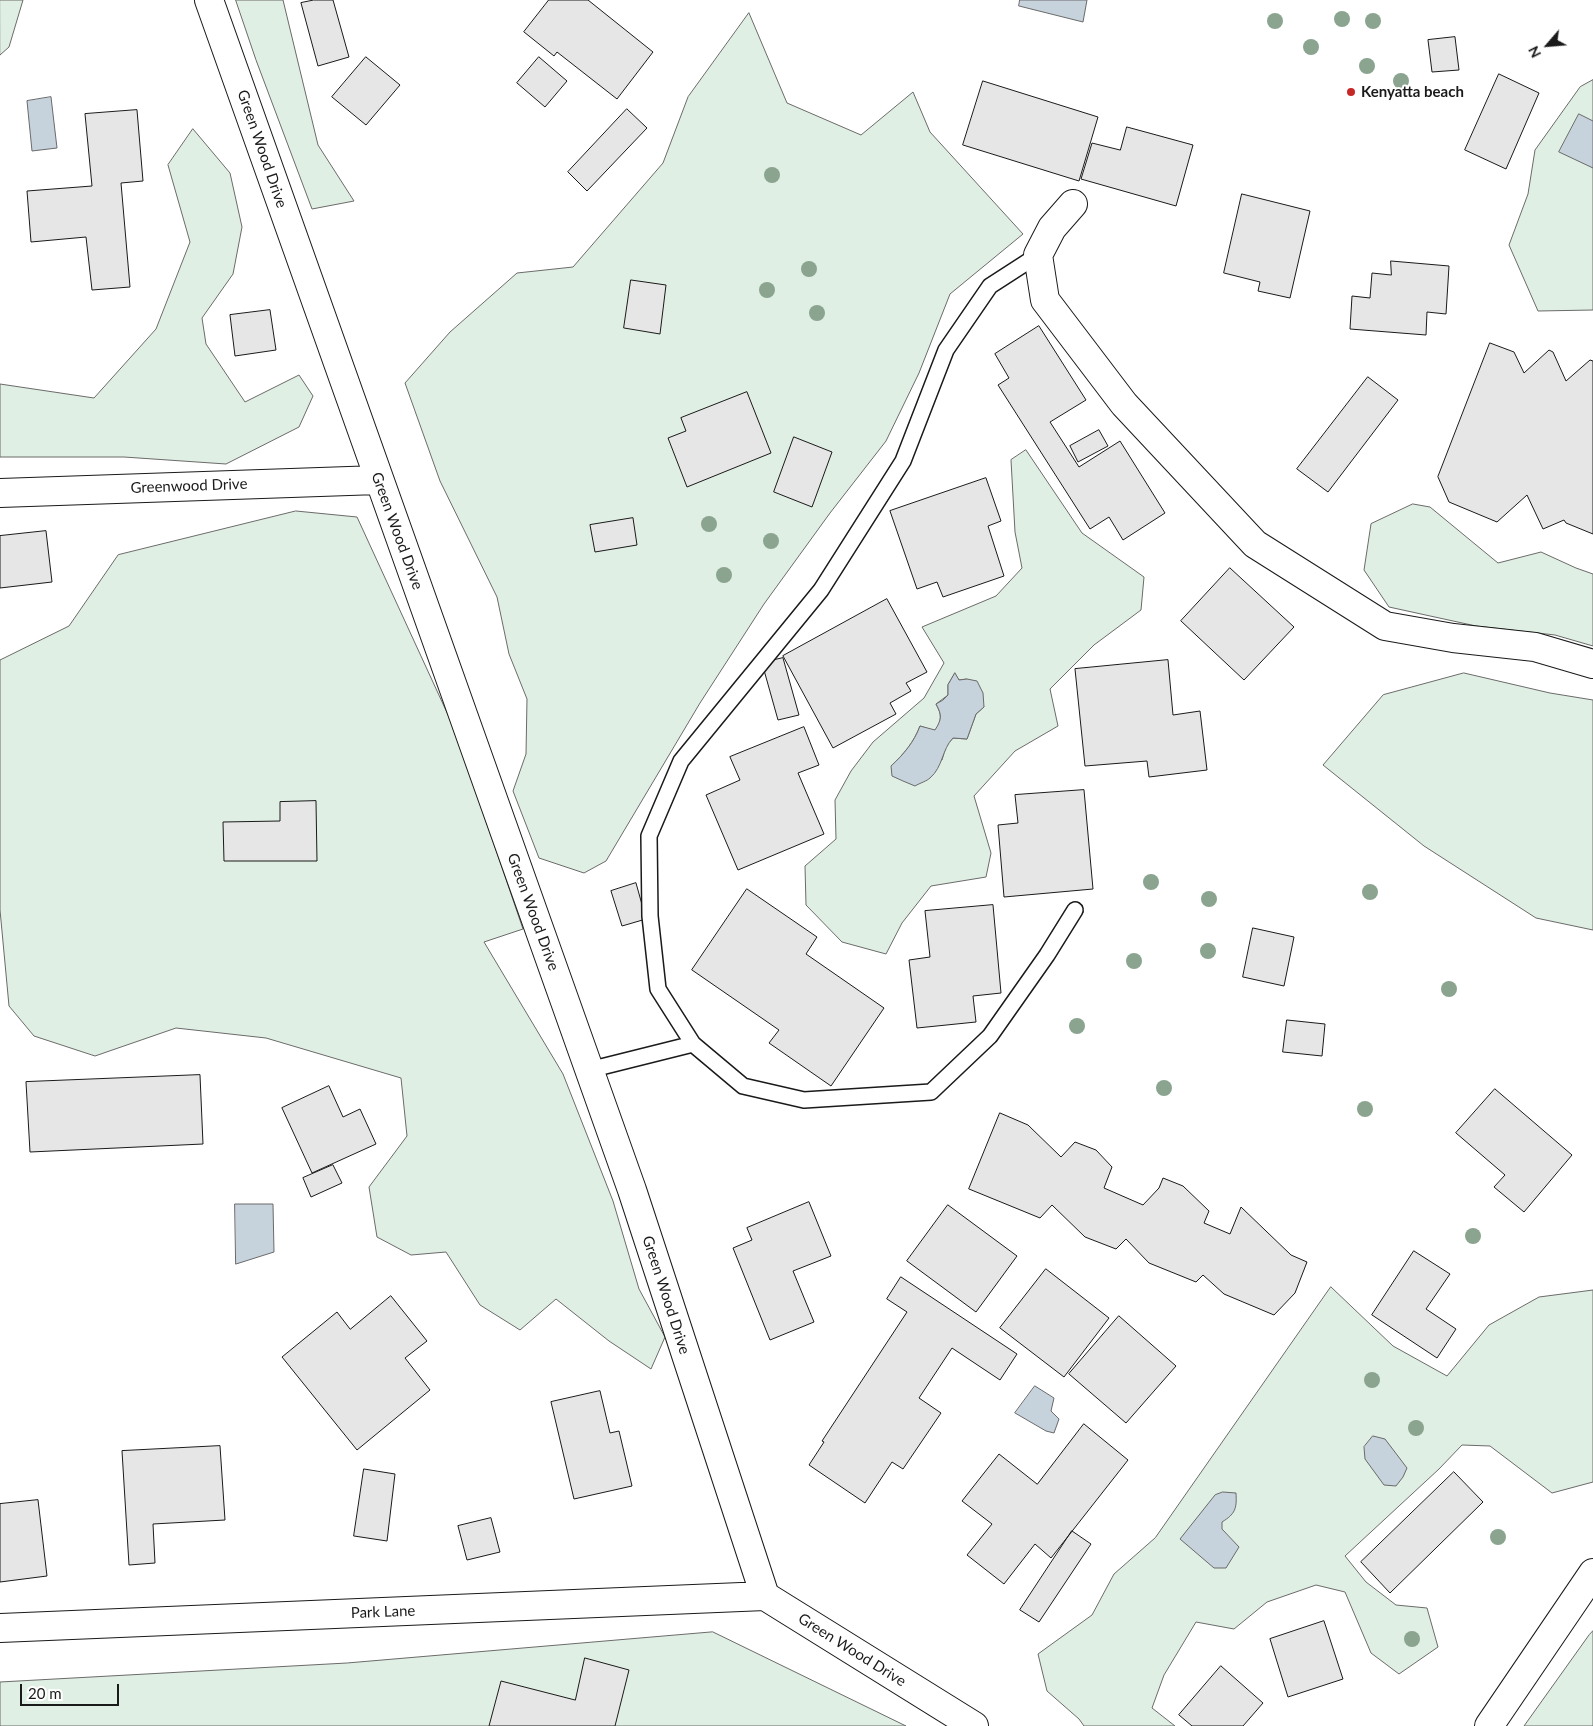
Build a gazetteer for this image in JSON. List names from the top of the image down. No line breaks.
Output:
{"streets":{"street":["Green Wood Drive","Greenwood Drive","Park Lane"]},"crossings":[["Green Wood Drive","Greenwood Drive"],["Green Wood Drive","Park Lane"]],"places":["Kenyatta beach"],"scale_bar":"20 m","north":"bottom left"}
